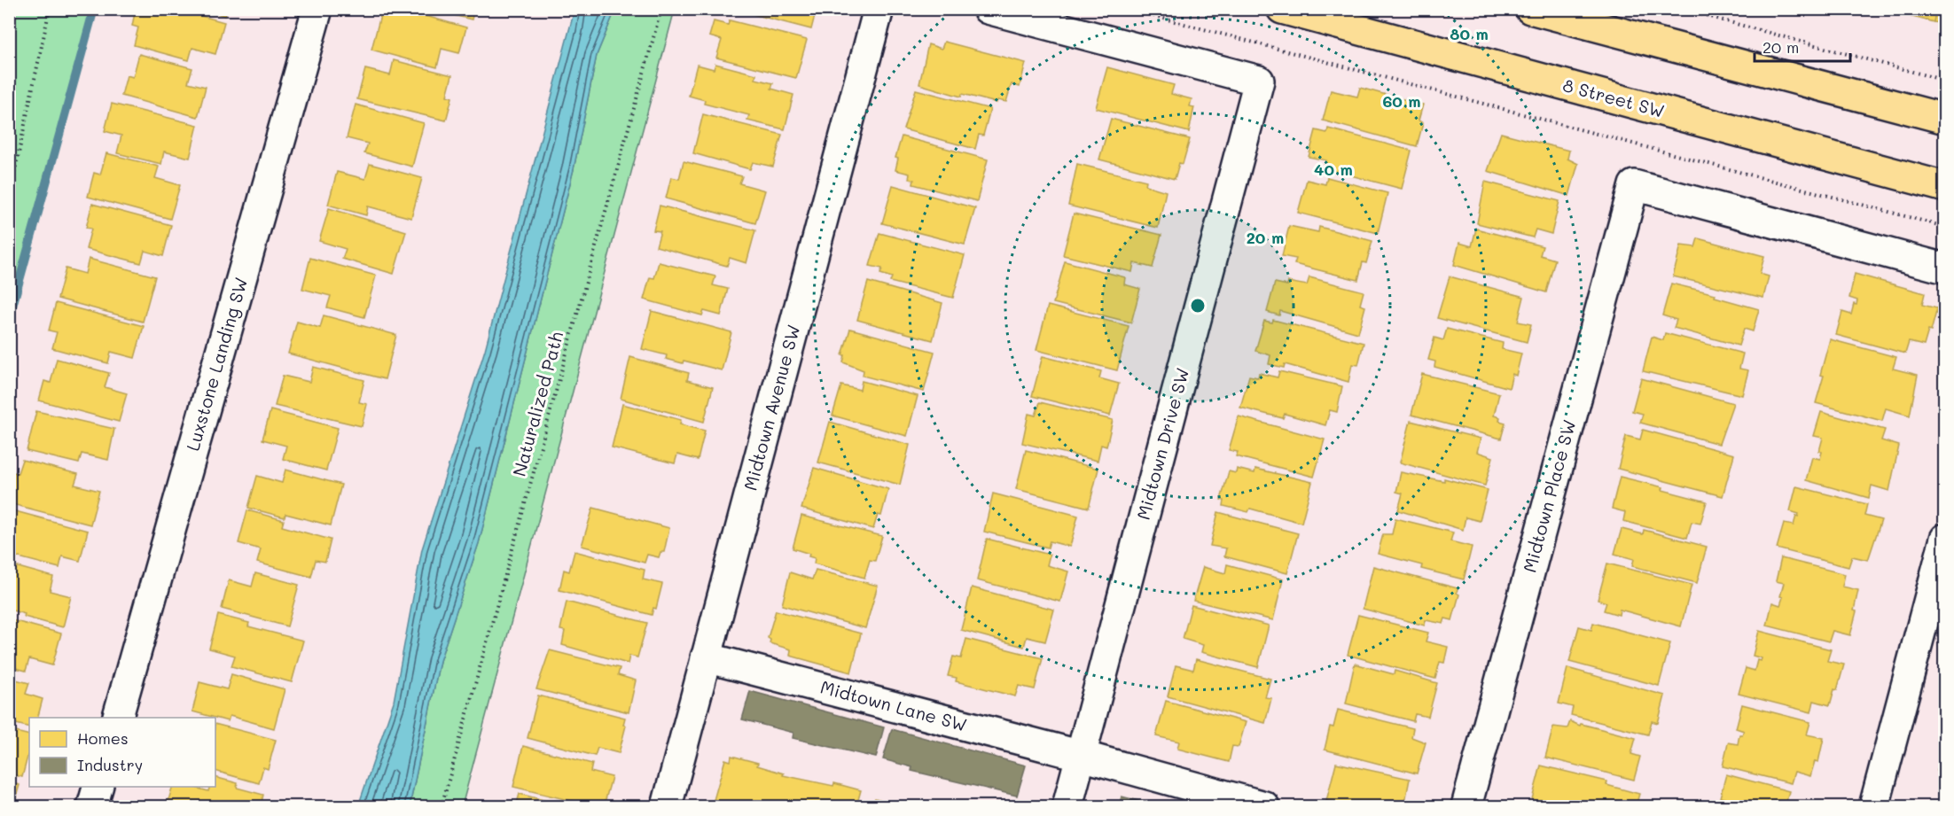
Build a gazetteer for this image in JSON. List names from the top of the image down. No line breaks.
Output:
{"streets":{"main road":["8 Street SW"],"street":["Luxstone Landing SW","Midtown Avenue SW","Midtown Drive SW","Midtown Place SW","Midtown Lane SW"],"path":["Naturalized Path"]},"crossings":[["Midtown Avenue SW","Midtown Lane SW"],["Midtown Drive SW","Midtown Lane SW"]],"legend":["Homes","Industry"],"scale_bar":"20 m","rings":["80 m","60 m","40 m","20 m"]}
